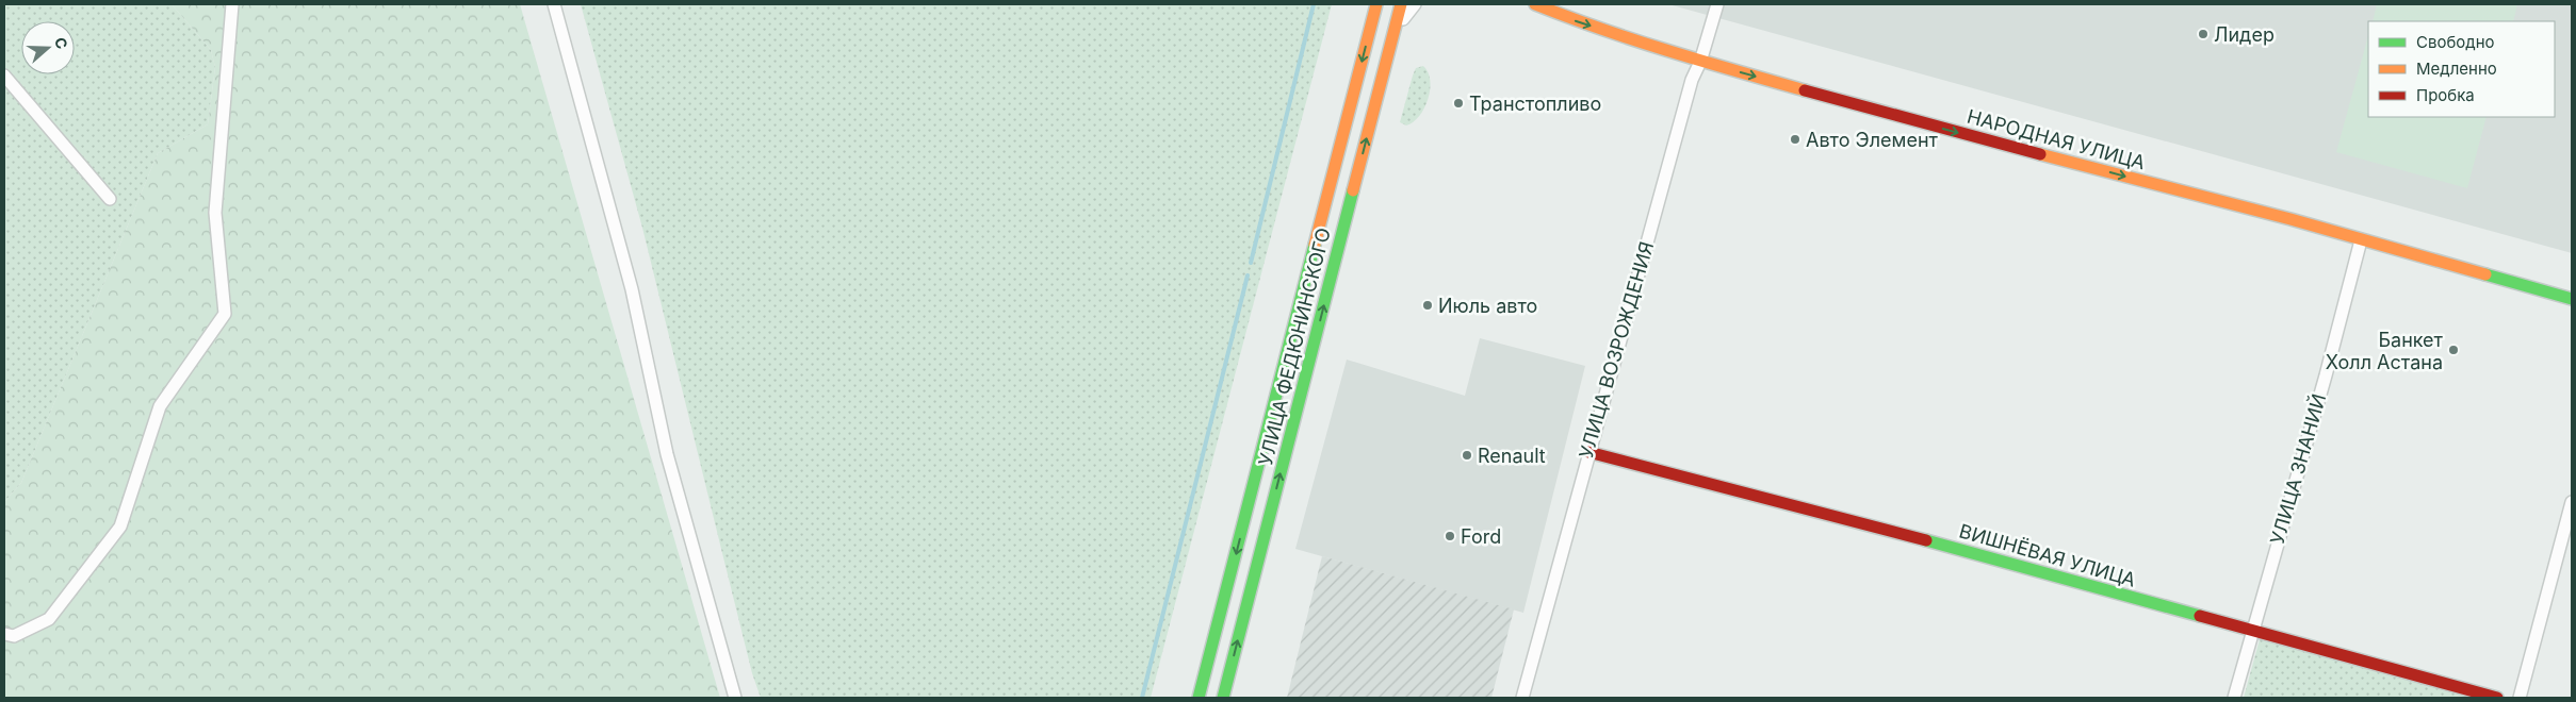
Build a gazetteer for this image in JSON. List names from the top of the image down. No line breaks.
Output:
{"streets":{"main road":["НАРОДНАЯ УЛИЦА","УЛИЦА ФЕДЮНИНСКОГО","ВИШНЁВАЯ УЛИЦА"],"street":["УЛИЦА ВОЗРОЖДЕНИЯ","УЛИЦА ЗНАНИЙ"]},"crossings":[["НАРОДНАЯ УЛИЦА","УЛИЦА ВОЗРОЖДЕНИЯ"],["НАРОДНАЯ УЛИЦА","УЛИЦА ЗНАНИЙ"],["УЛИЦА ВОЗРОЖДЕНИЯ","ВИШНЁВАЯ УЛИЦА"],["УЛИЦА ЗНАНИЙ","ВИШНЁВАЯ УЛИЦА"]],"one_way":["НАРОДНАЯ УЛИЦА"],"places":["Лидер","Транстопливо","Авто Элемент","Июль авто","Банкет Холл Астана","Renault","Ford"],"legend":["Свободно","Медленно","Пробка"],"north":"right"}
